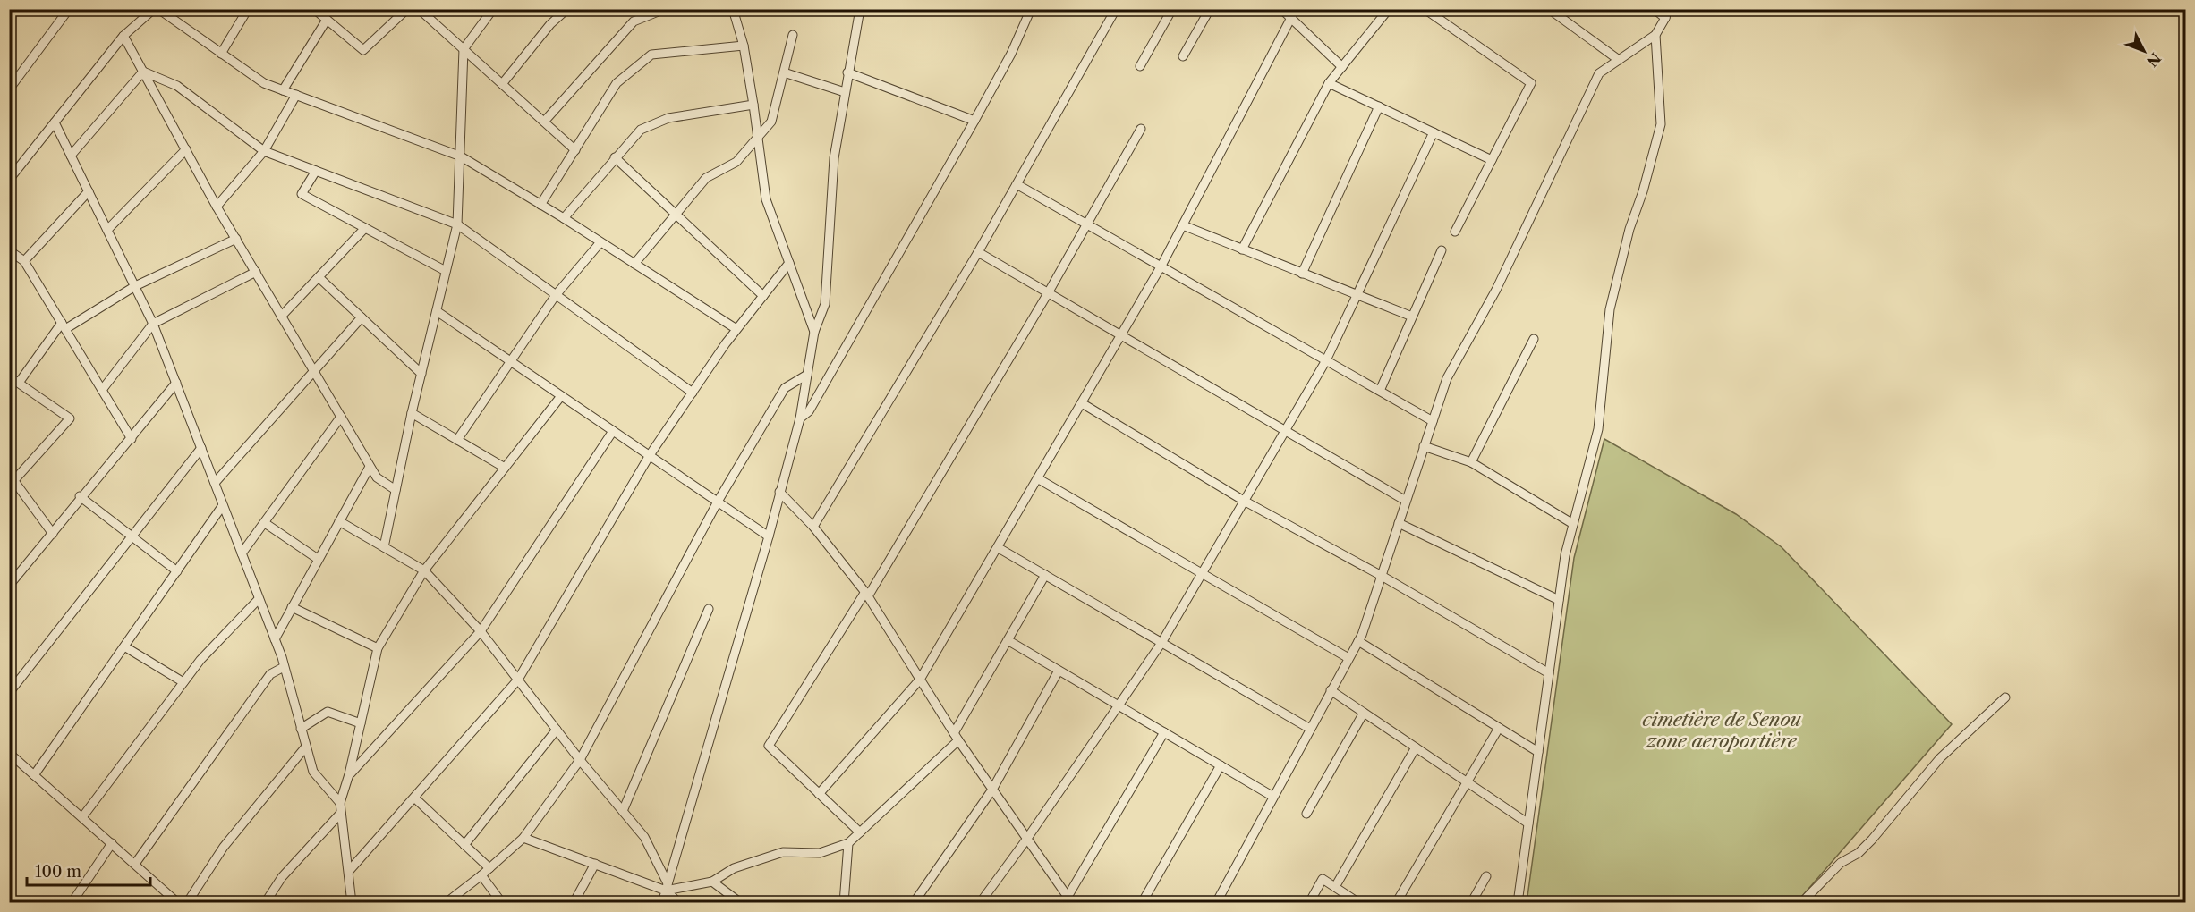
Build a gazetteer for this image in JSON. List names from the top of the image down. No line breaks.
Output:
{"parks":["cimetière de Senou zone aeroportière"],"scale_bar":"100 m","north":"bottom right"}
